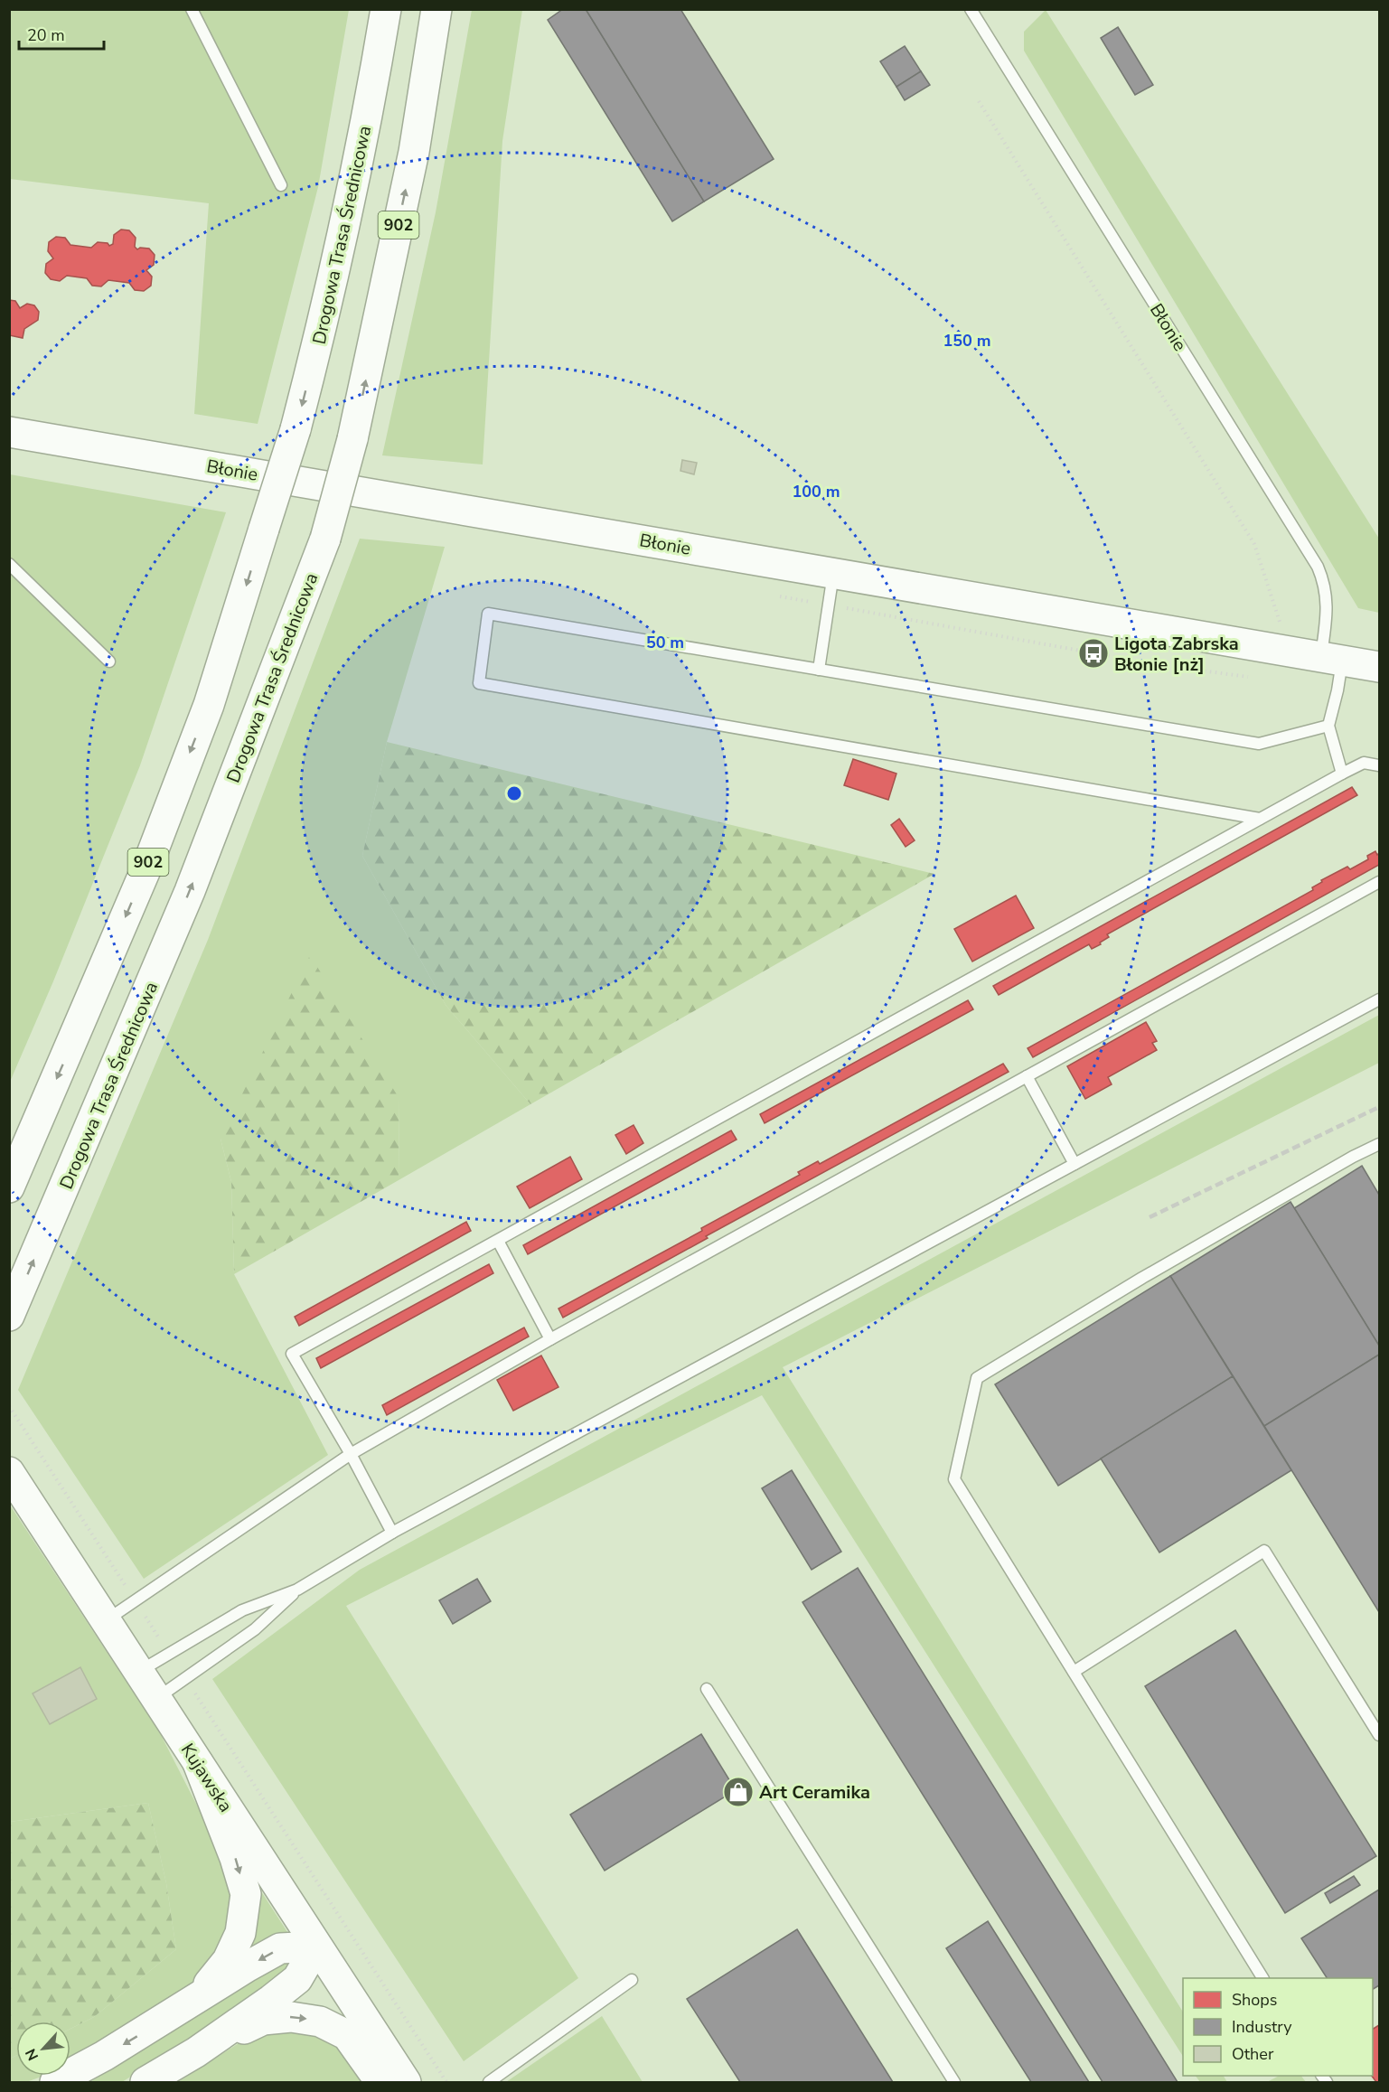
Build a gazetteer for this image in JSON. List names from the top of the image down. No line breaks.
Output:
{"streets":{"main road":["902","Drogowa Trasa Średnicowa","Błonie","Kujawska"]},"places":{"bus stop":["Ligota Zabrska Błonie [nż]"],"shop":["Art Ceramika"]},"legend":["Shops","Industry","Other"],"scale_bar":"20 m","north":"bottom left","rings":["150 m","100 m","50 m"]}
